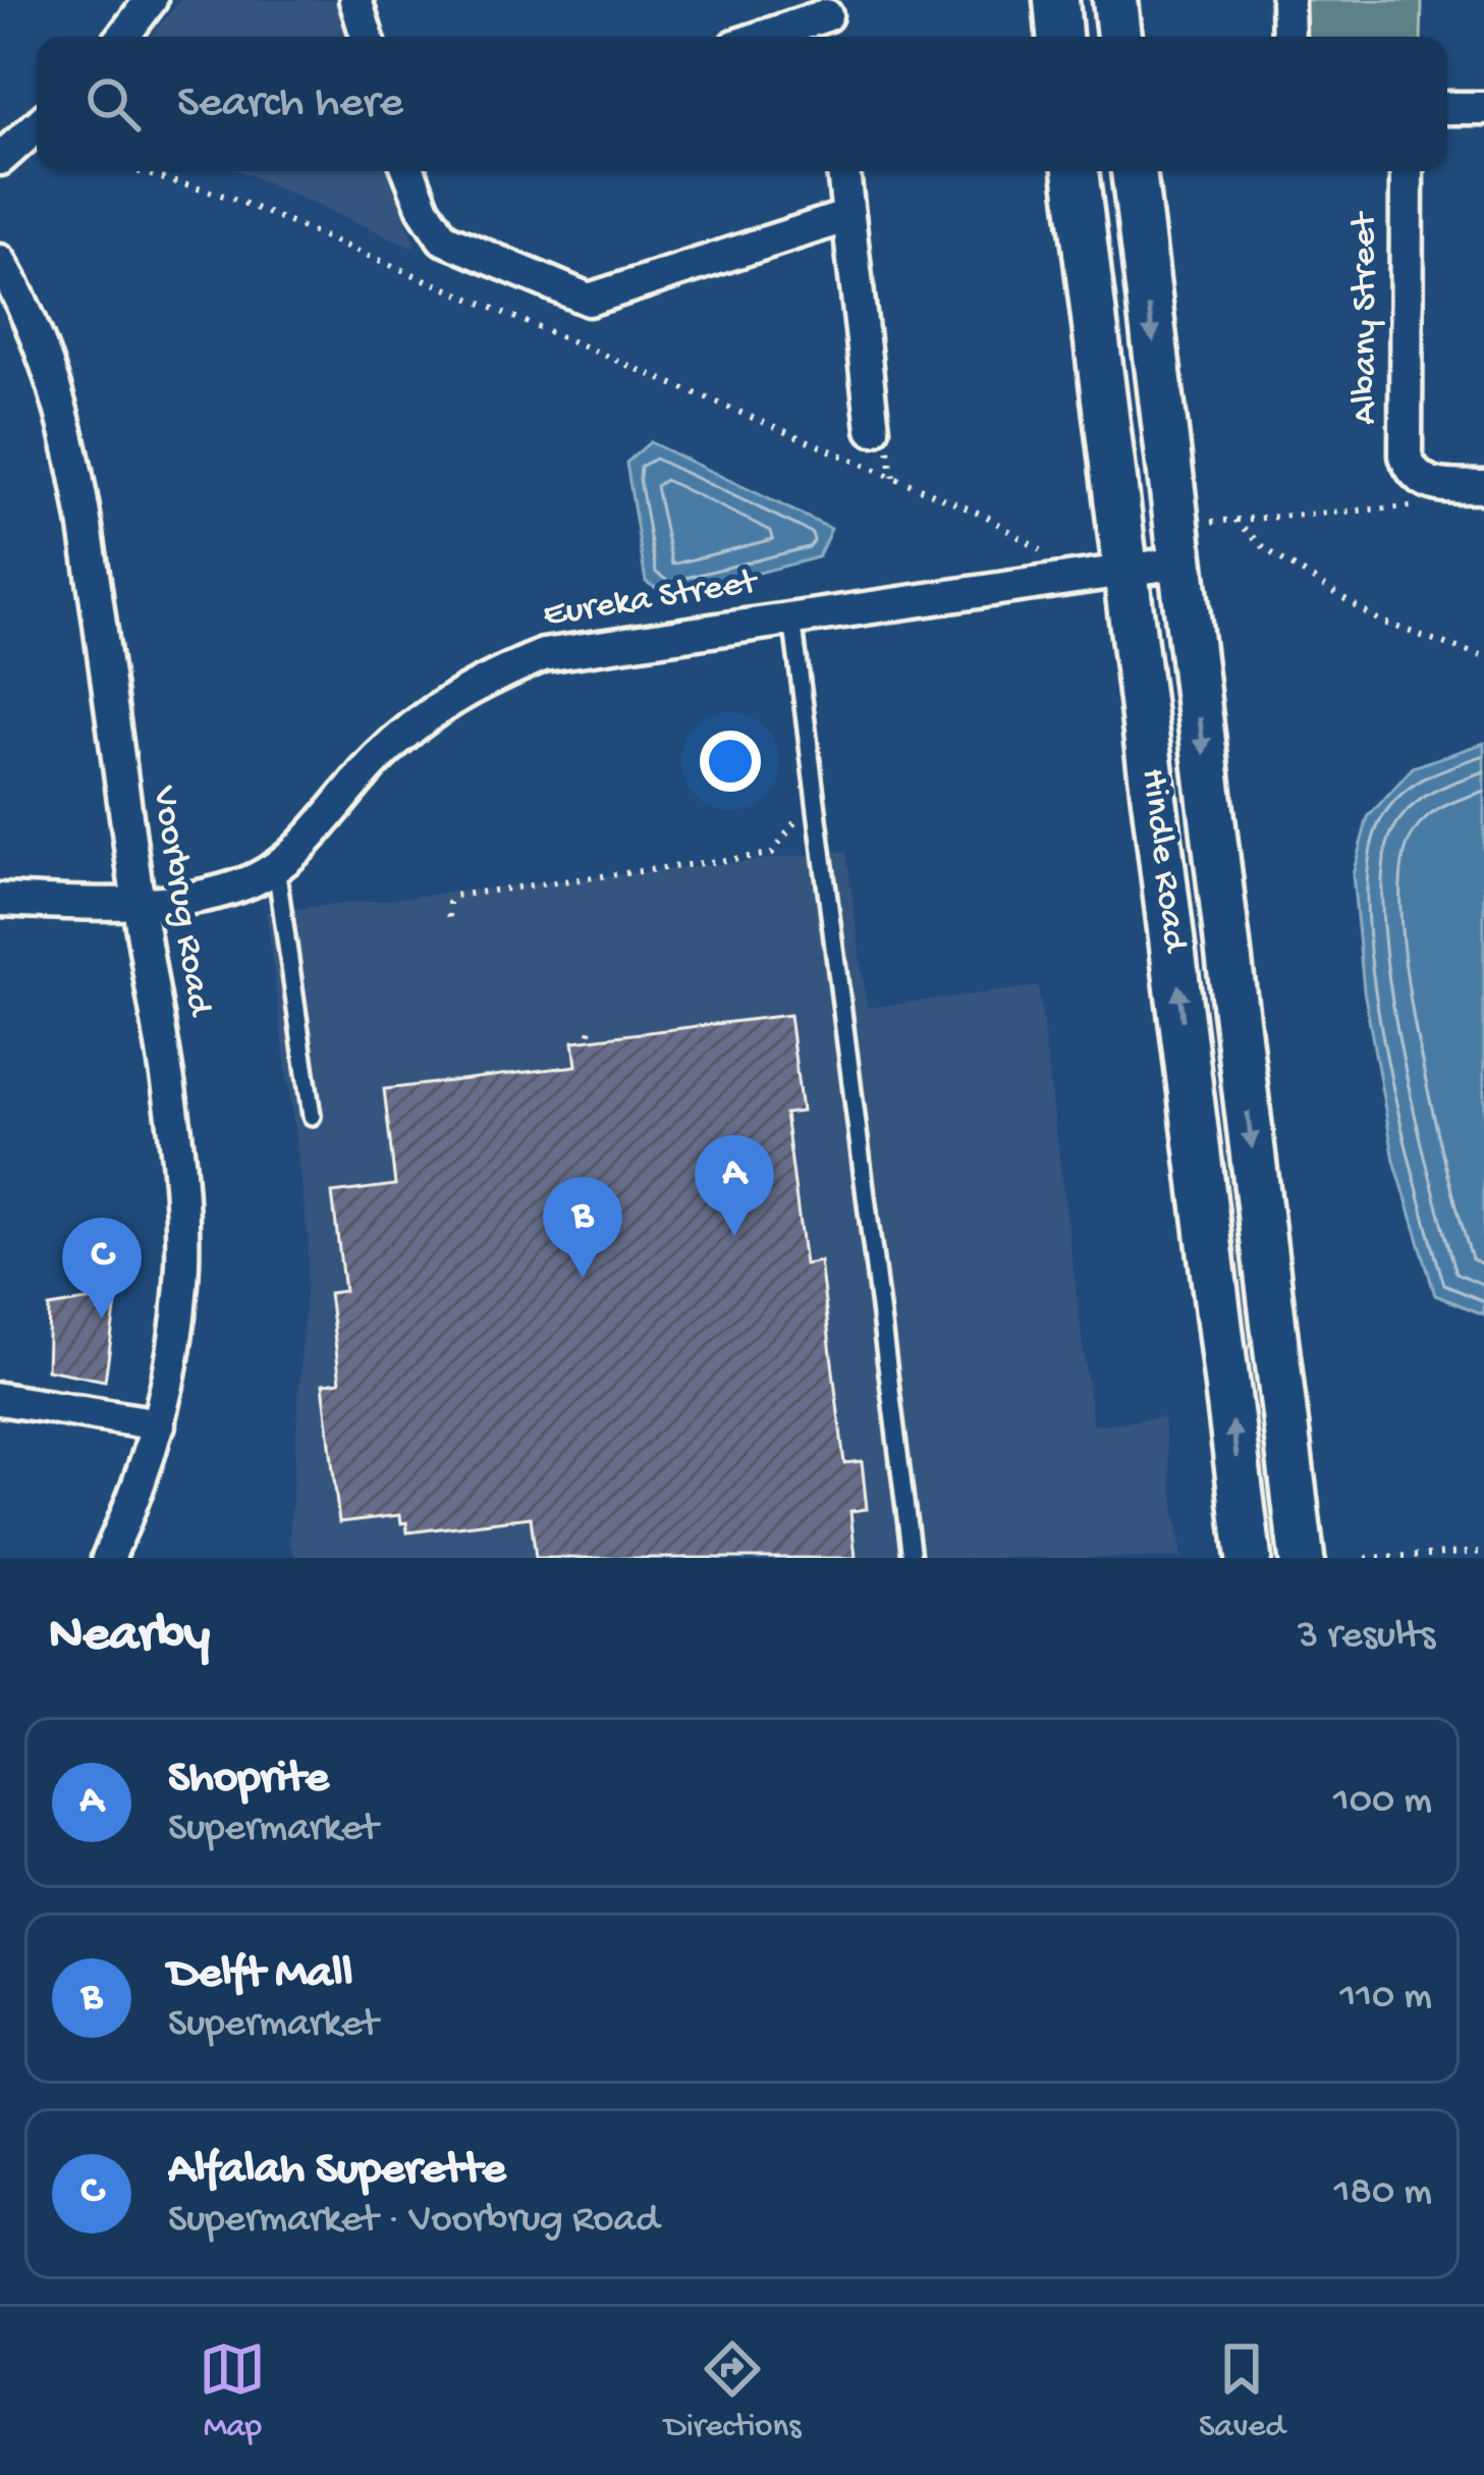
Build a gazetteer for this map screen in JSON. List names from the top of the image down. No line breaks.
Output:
{"streets":{"main road":["Hindle Road"],"street":["Albany Street","Eureka Street","Voorbrug Road"]},"crossings":[["Eureka Street","Hindle Road"],["Eureka Street","Voorbrug Road"]],"page":{"search":"Search here","pins":["A","B","C"],"heading":["Nearby","3 results"],"list":[{"mark":"A","name":"Shoprite","note":"Supermarket","value":"100 m"},{"mark":"B","name":"Delft Mall","note":"Supermarket","value":"110 m"},{"mark":"C","name":"Alfalah Superette","note":"Supermarket · Voorbrug Road","value":"180 m"}],"nav":["Map","Directions","Saved"]}}
